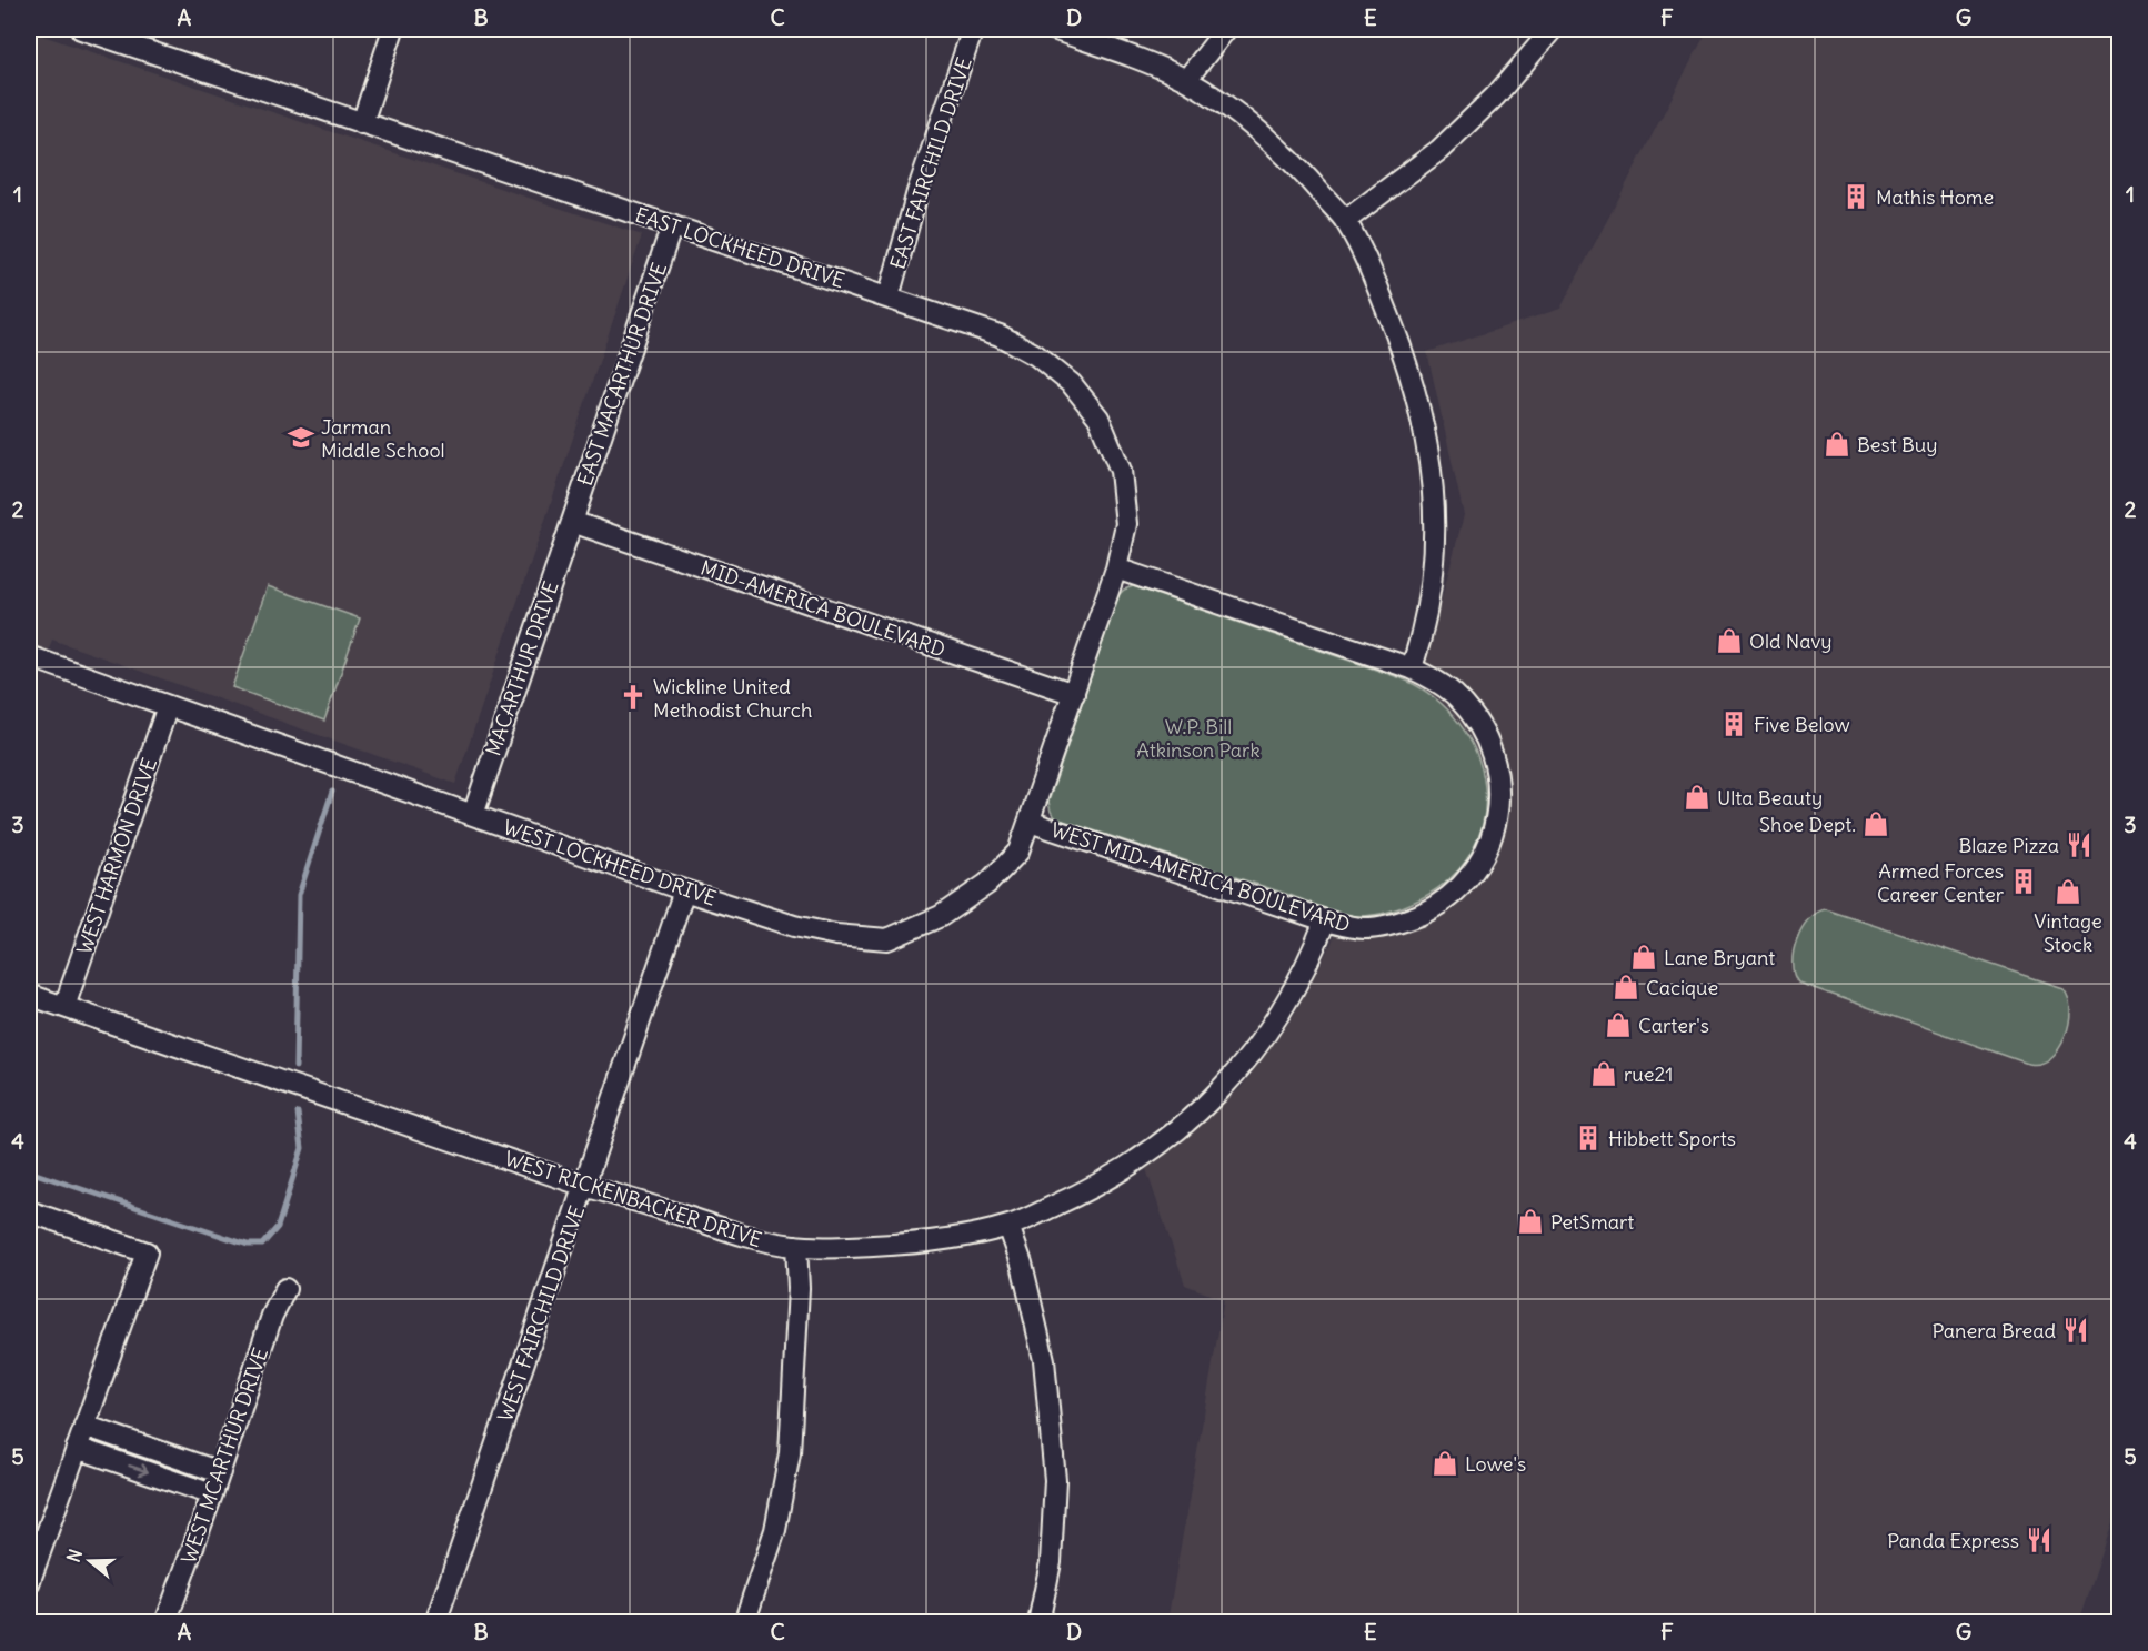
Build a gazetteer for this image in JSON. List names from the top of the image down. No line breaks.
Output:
{"streets":{"street":["EAST FAIRCHILD DRIVE","EAST LOCKHEED DRIVE","EAST MACARTHUR DRIVE","MID-AMERICA BOULEVARD","MACARTHUR DRIVE","WEST HARMON DRIVE","WEST LOCKHEED DRIVE","WEST MID-AMERICA BOULEVARD","WEST RICKENBACKER DRIVE","WEST FAIRCHILD DRIVE","WEST MCARTHUR DRIVE"]},"crossings":[["EAST FAIRCHILD DRIVE","EAST LOCKHEED DRIVE"],["EAST LOCKHEED DRIVE","EAST MACARTHUR DRIVE"],["EAST LOCKHEED DRIVE","MID-AMERICA BOULEVARD"],["EAST LOCKHEED DRIVE","WEST LOCKHEED DRIVE"],["EAST LOCKHEED DRIVE","WEST MID-AMERICA BOULEVARD"],["EAST MACARTHUR DRIVE","MID-AMERICA BOULEVARD"],["EAST MACARTHUR DRIVE","MACARTHUR DRIVE"],["MID-AMERICA BOULEVARD","MACARTHUR DRIVE"],["MID-AMERICA BOULEVARD","WEST LOCKHEED DRIVE"],["MACARTHUR DRIVE","WEST LOCKHEED DRIVE"],["WEST HARMON DRIVE","WEST LOCKHEED DRIVE"],["WEST HARMON DRIVE","WEST RICKENBACKER DRIVE"],["WEST LOCKHEED DRIVE","WEST MID-AMERICA BOULEVARD"],["WEST LOCKHEED DRIVE","WEST FAIRCHILD DRIVE"],["WEST MID-AMERICA BOULEVARD","WEST RICKENBACKER DRIVE"],["WEST RICKENBACKER DRIVE","WEST FAIRCHILD DRIVE"]],"parks":["W.P. Bill Atkinson Park"],"places":{"building":["Mathis Home","Five Below","Armed Forces Career Center","Hibbett Sports"],"school or university":["Jarman Middle School"],"shop":["Best Buy","Old Navy","Ulta Beauty","Shoe Dept.","Vintage Stock","Lane Bryant","Cacique","Carter's","rue21","PetSmart","Lowe's"],"church":["Wickline United Methodist Church"],"restaurant":["Blaze Pizza","Panera Bread","Panda Express"]},"north":"left","grid":{"columns":["A","B","C","D","E","F","G"],"rows":["1","2","3","4","5"]}}
